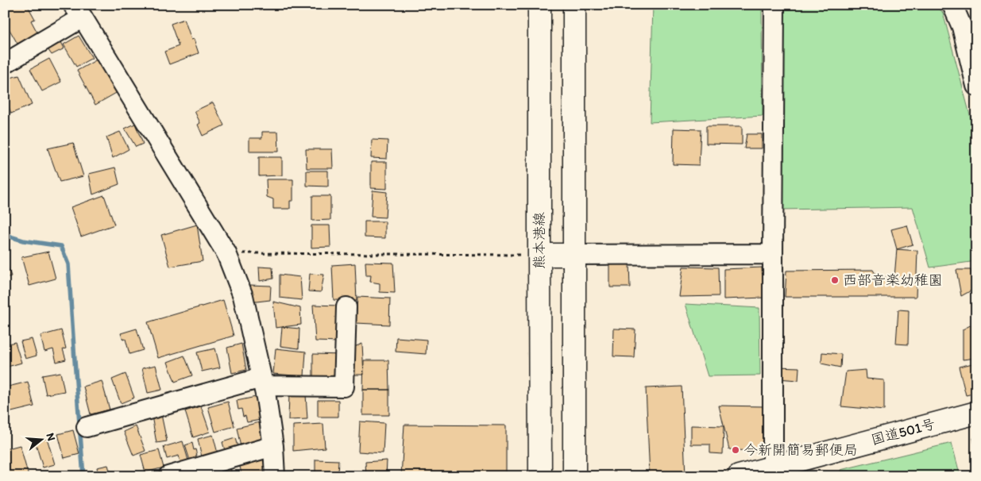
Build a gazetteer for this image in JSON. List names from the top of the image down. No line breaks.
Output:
{"streets":{"main road":["熊本港線","国道501号"]},"places":["西部音楽幼稚園","今新開簡易郵便局"],"north":"right"}
